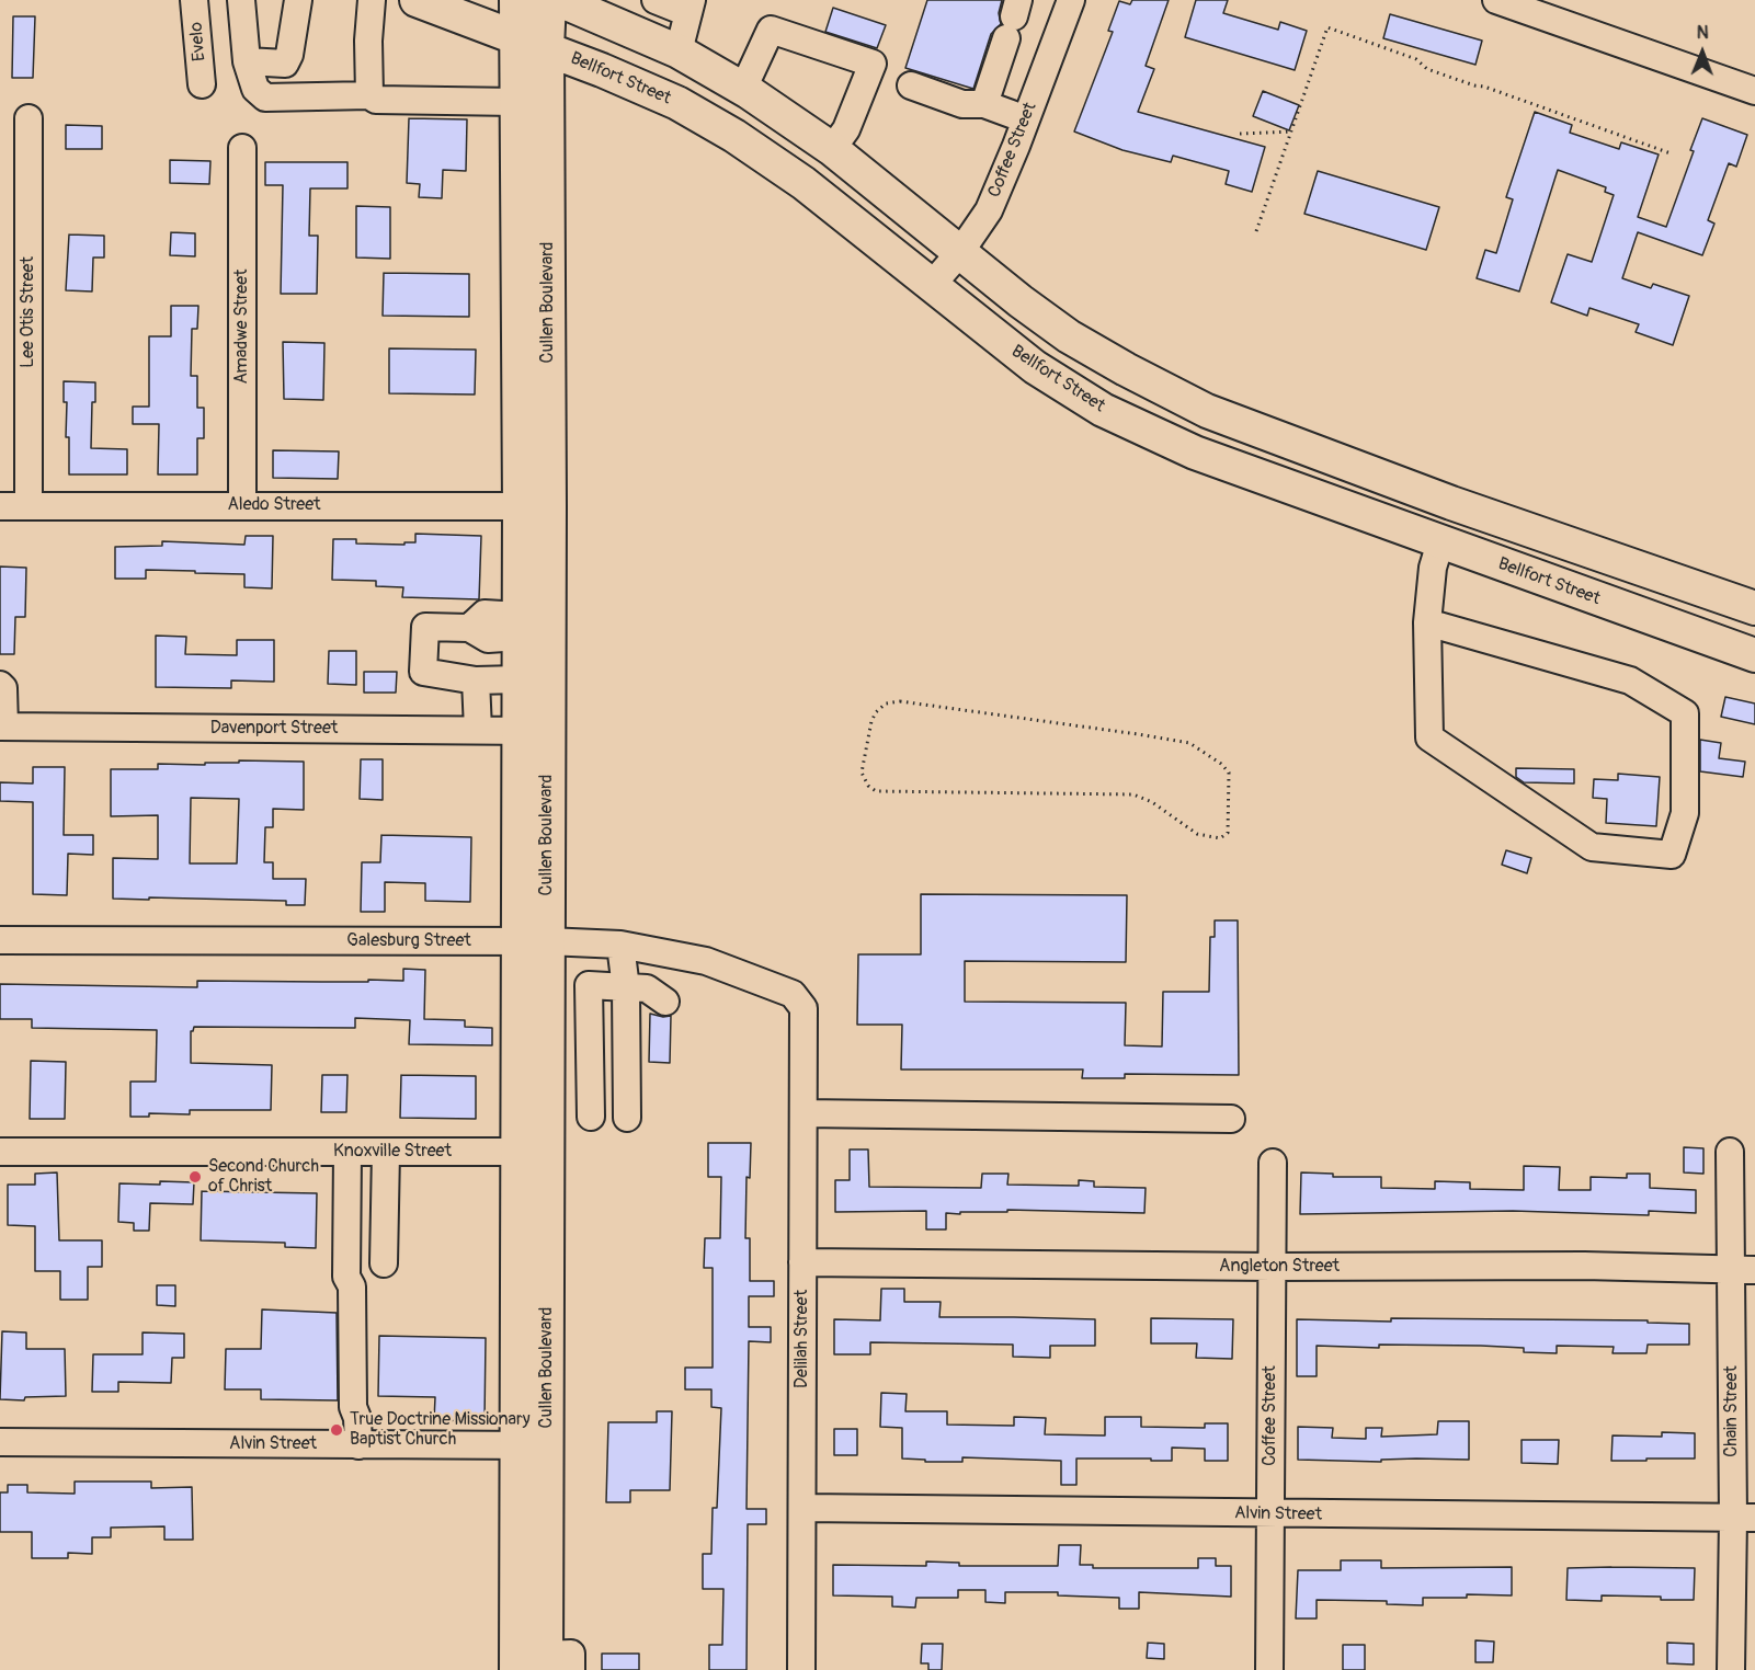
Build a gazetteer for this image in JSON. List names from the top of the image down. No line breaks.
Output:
{"streets":{"main road":["Bellfort Street","Cullen Boulevard"],"street":["Evelo","Coffee Street","Lee Otis Street","Amadwe Street","Aledo Street","Davenport Street","Galesburg Street","Knoxville Street","Angleton Street","Delilah Street","Chain Street","Alvin Street"]},"crossings":[["Bellfort Street","Coffee Street"],["Bellfort Street","Cullen Boulevard"],["Coffee Street","Angleton Street"],["Coffee Street","Alvin Street"],["Cullen Boulevard","Aledo Street"],["Cullen Boulevard","Davenport Street"],["Cullen Boulevard","Galesburg Street"],["Cullen Boulevard","Knoxville Street"],["Cullen Boulevard","Alvin Street"],["Lee Otis Street","Aledo Street"],["Amadwe Street","Aledo Street"],["Galesburg Street","Delilah Street"],["Angleton Street","Delilah Street"],["Angleton Street","Chain Street"],["Delilah Street","Alvin Street"],["Chain Street","Alvin Street"]],"places":["Second Church of Christ","True Doctrine Missionary Baptist Church"],"north":"top"}
